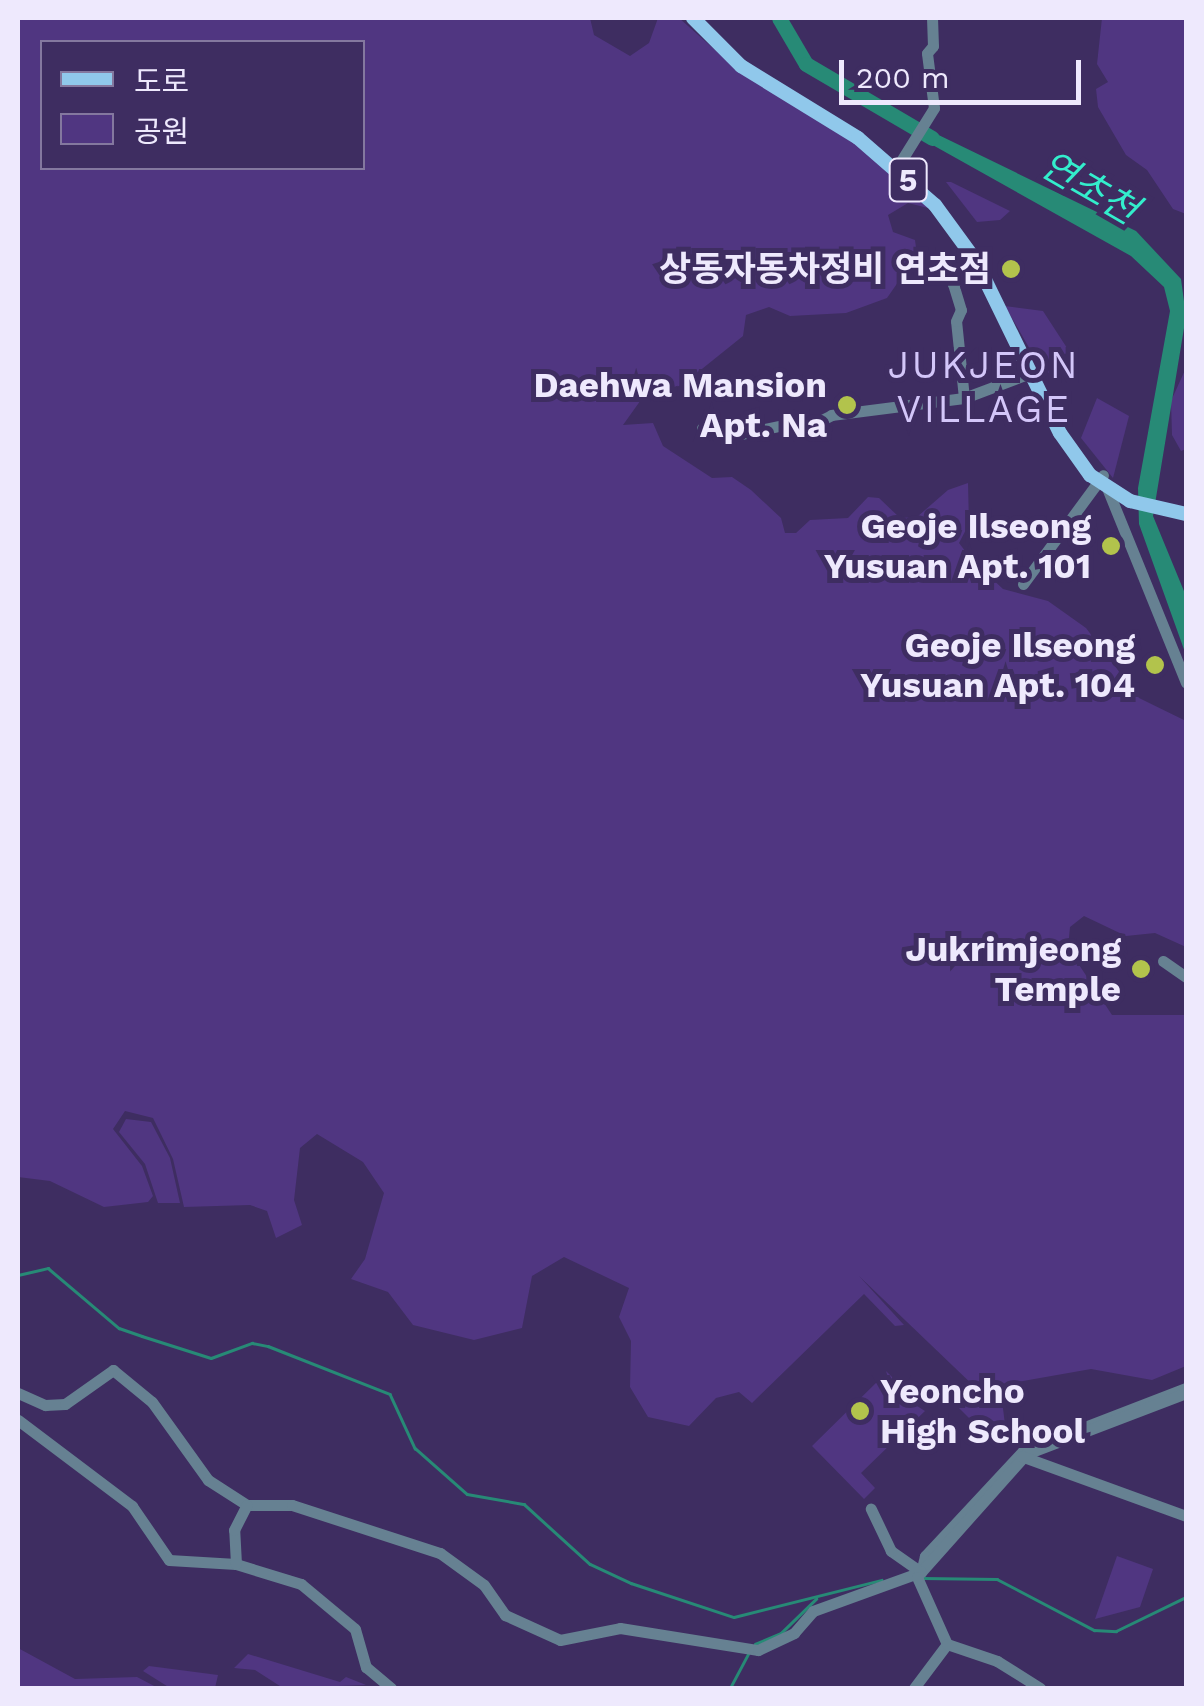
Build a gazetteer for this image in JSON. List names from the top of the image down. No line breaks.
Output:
{"streets":{"main road":["5"]},"districts":["JUKJEON VILLAGE"],"water":["연초천"],"places":["상동자동차정비 연초점","Daehwa Mansion Apt. Na","Geoje Ilseong Yusuan Apt. 101","Geoje Ilseong Yusuan Apt. 104","Jukrimjeong Temple","Yeoncho High School"],"legend":["도로","공원"],"scale_bar":"200 m"}
